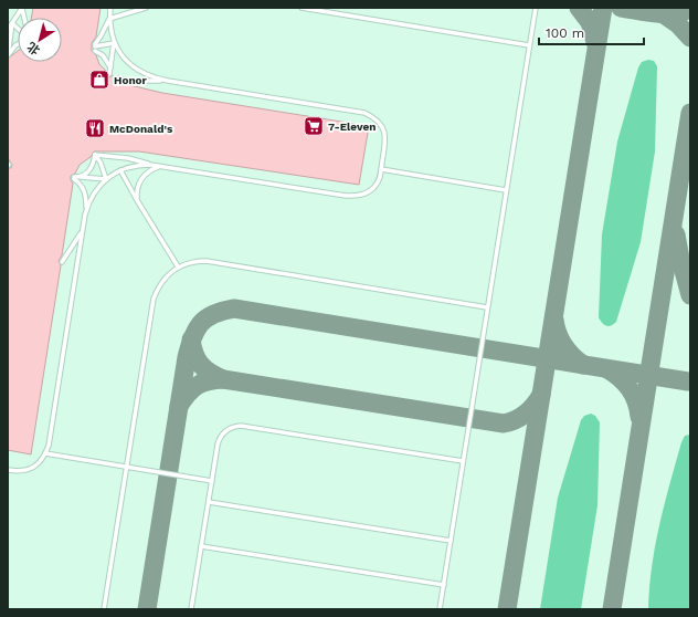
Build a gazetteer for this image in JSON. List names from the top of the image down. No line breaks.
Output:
{"places":{"shop":["Honor"],"supermarket":["7-Eleven"],"restaurant":["McDonald's"]},"scale_bar":"100 m","north":"bottom left"}
